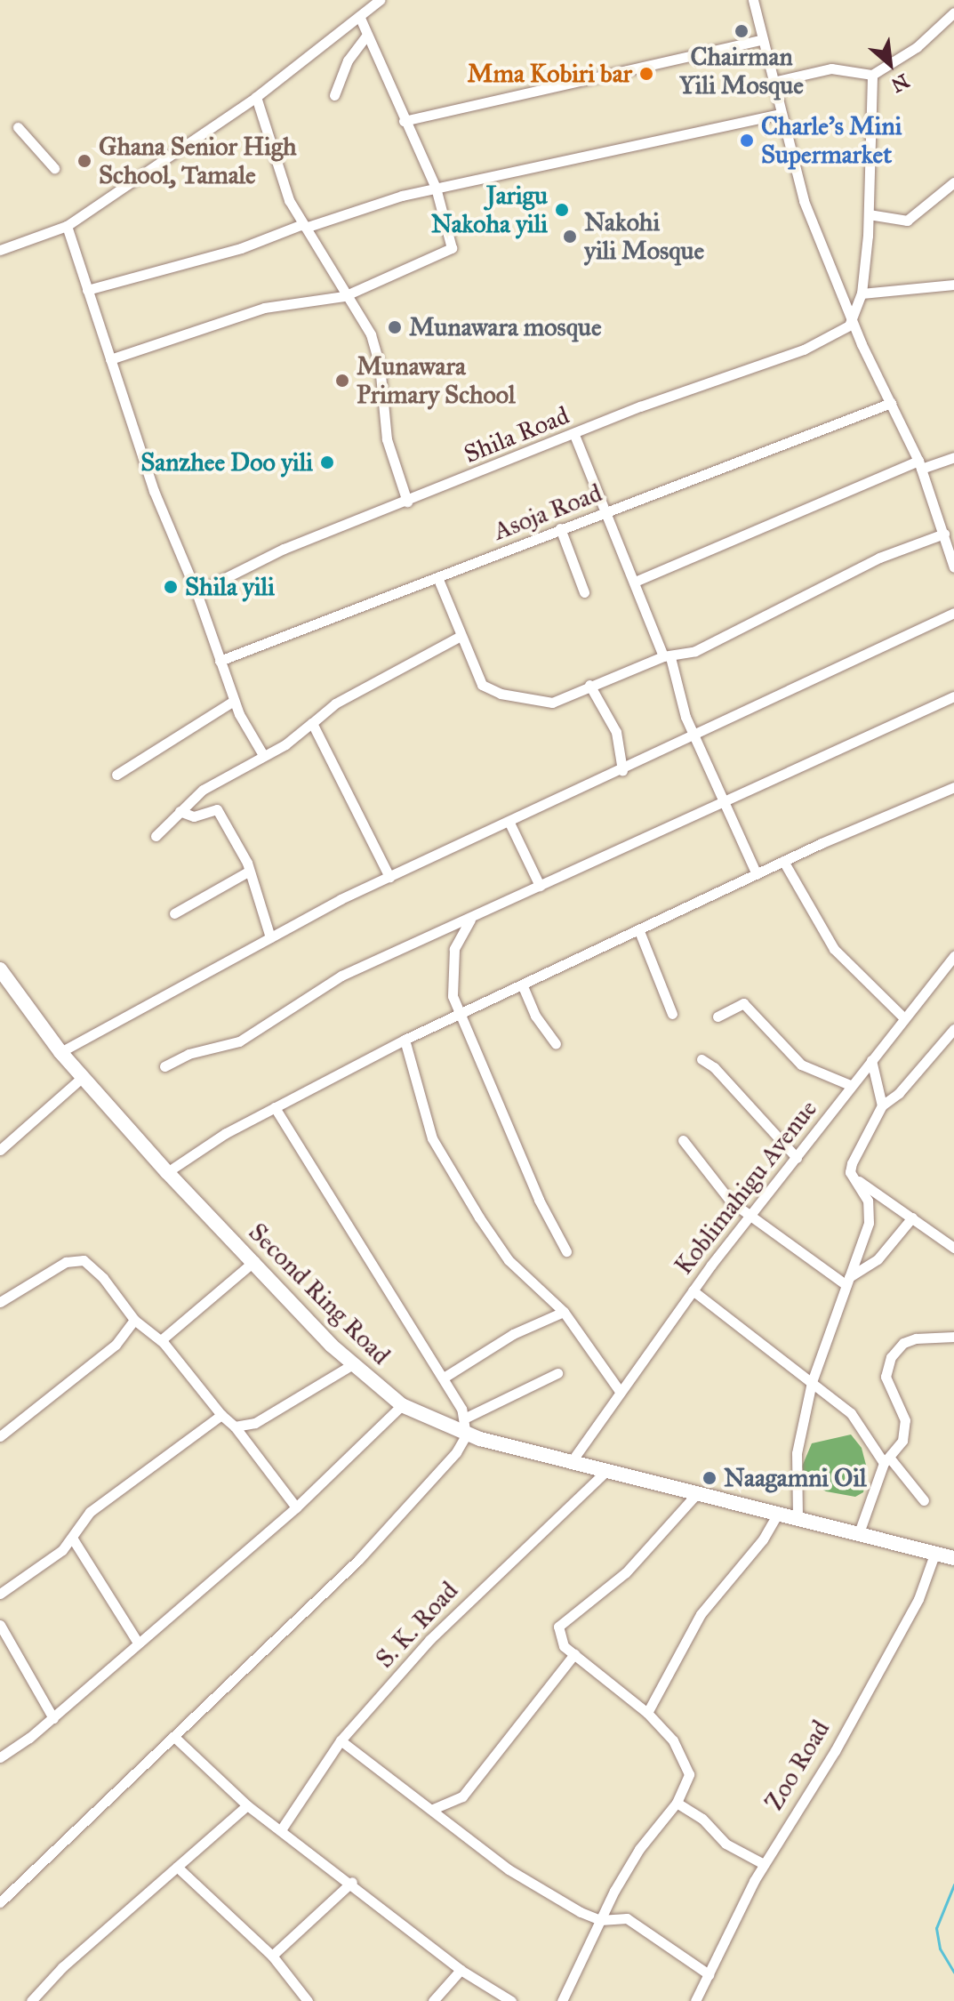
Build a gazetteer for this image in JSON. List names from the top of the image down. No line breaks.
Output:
{"streets":{"street":["Shila Road","Asoja Road","Koblimahigu Avenue","Second Ring Road","S. K. Road","Zoo Road"]},"crossings":[["Koblimahigu Avenue","Second Ring Road"],["Second Ring Road","S. K. Road"],["Second Ring Road","Zoo Road"]],"places":["Chairman Yili Mosque","Mma Kobiri bar","Charle's Mini Supermarket","Ghana Senior High School, Tamale","Jarigu Nakoha yili","Nakohi yili Mosque","Munawara mosque","Munawara Primary School","Sanzhee Doo yili","Shila yili","Naagamni Oil"],"north":"bottom right"}
